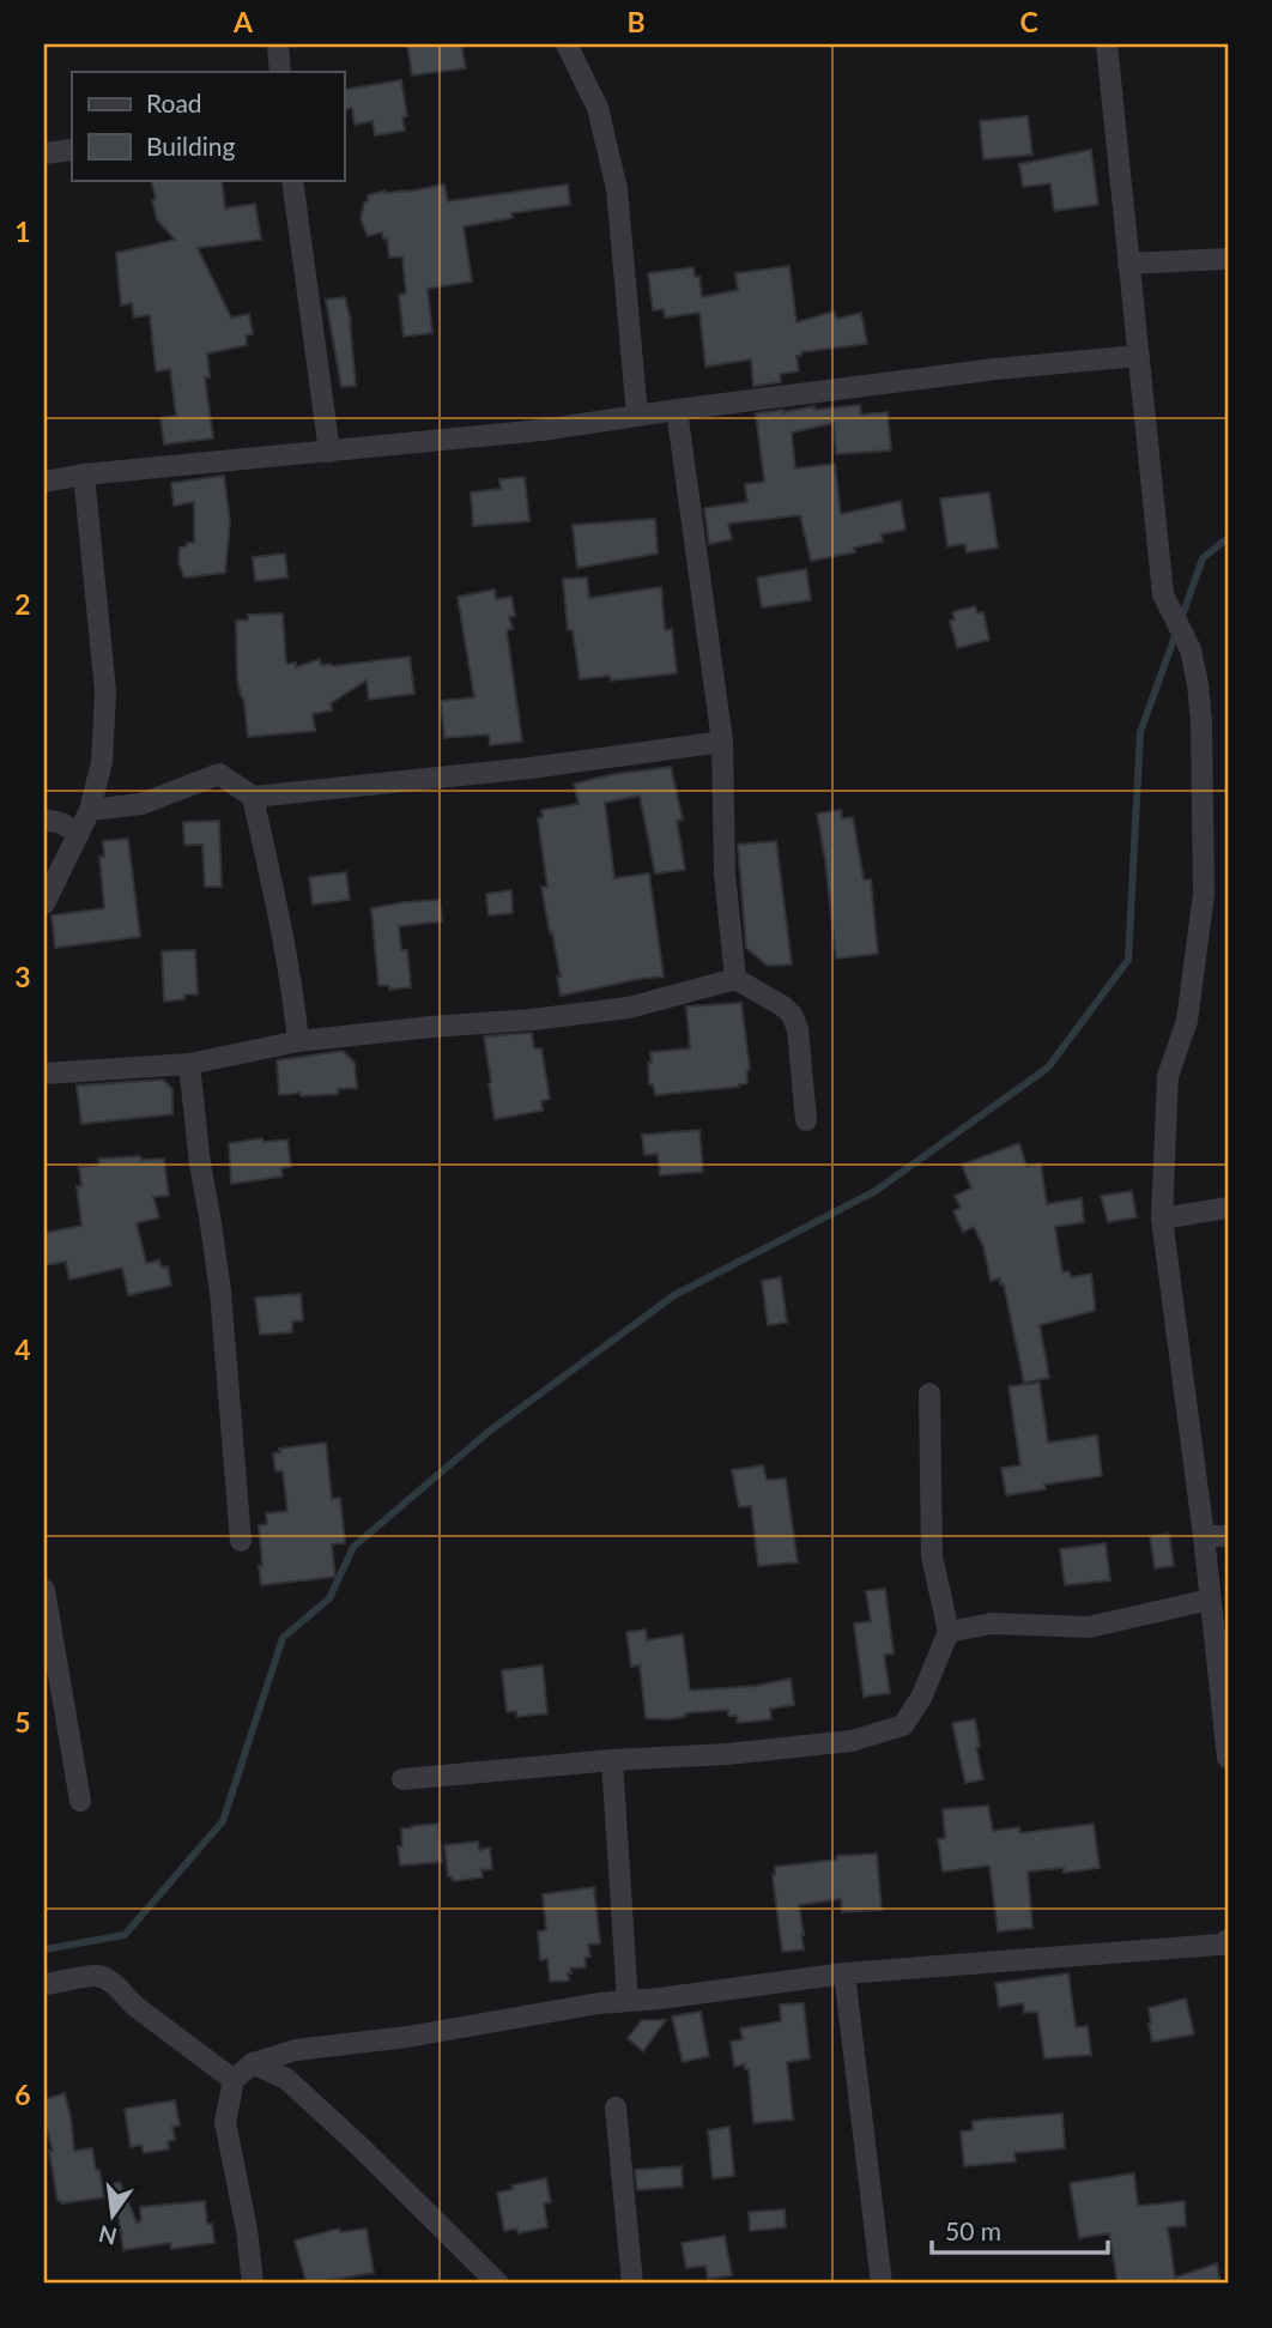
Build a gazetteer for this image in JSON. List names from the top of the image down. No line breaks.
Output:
{"legend":["Road","Building"],"scale_bar":"50 m","north":"bottom","grid":{"columns":["A","B","C"],"rows":["1","2","3","4","5","6"]}}
